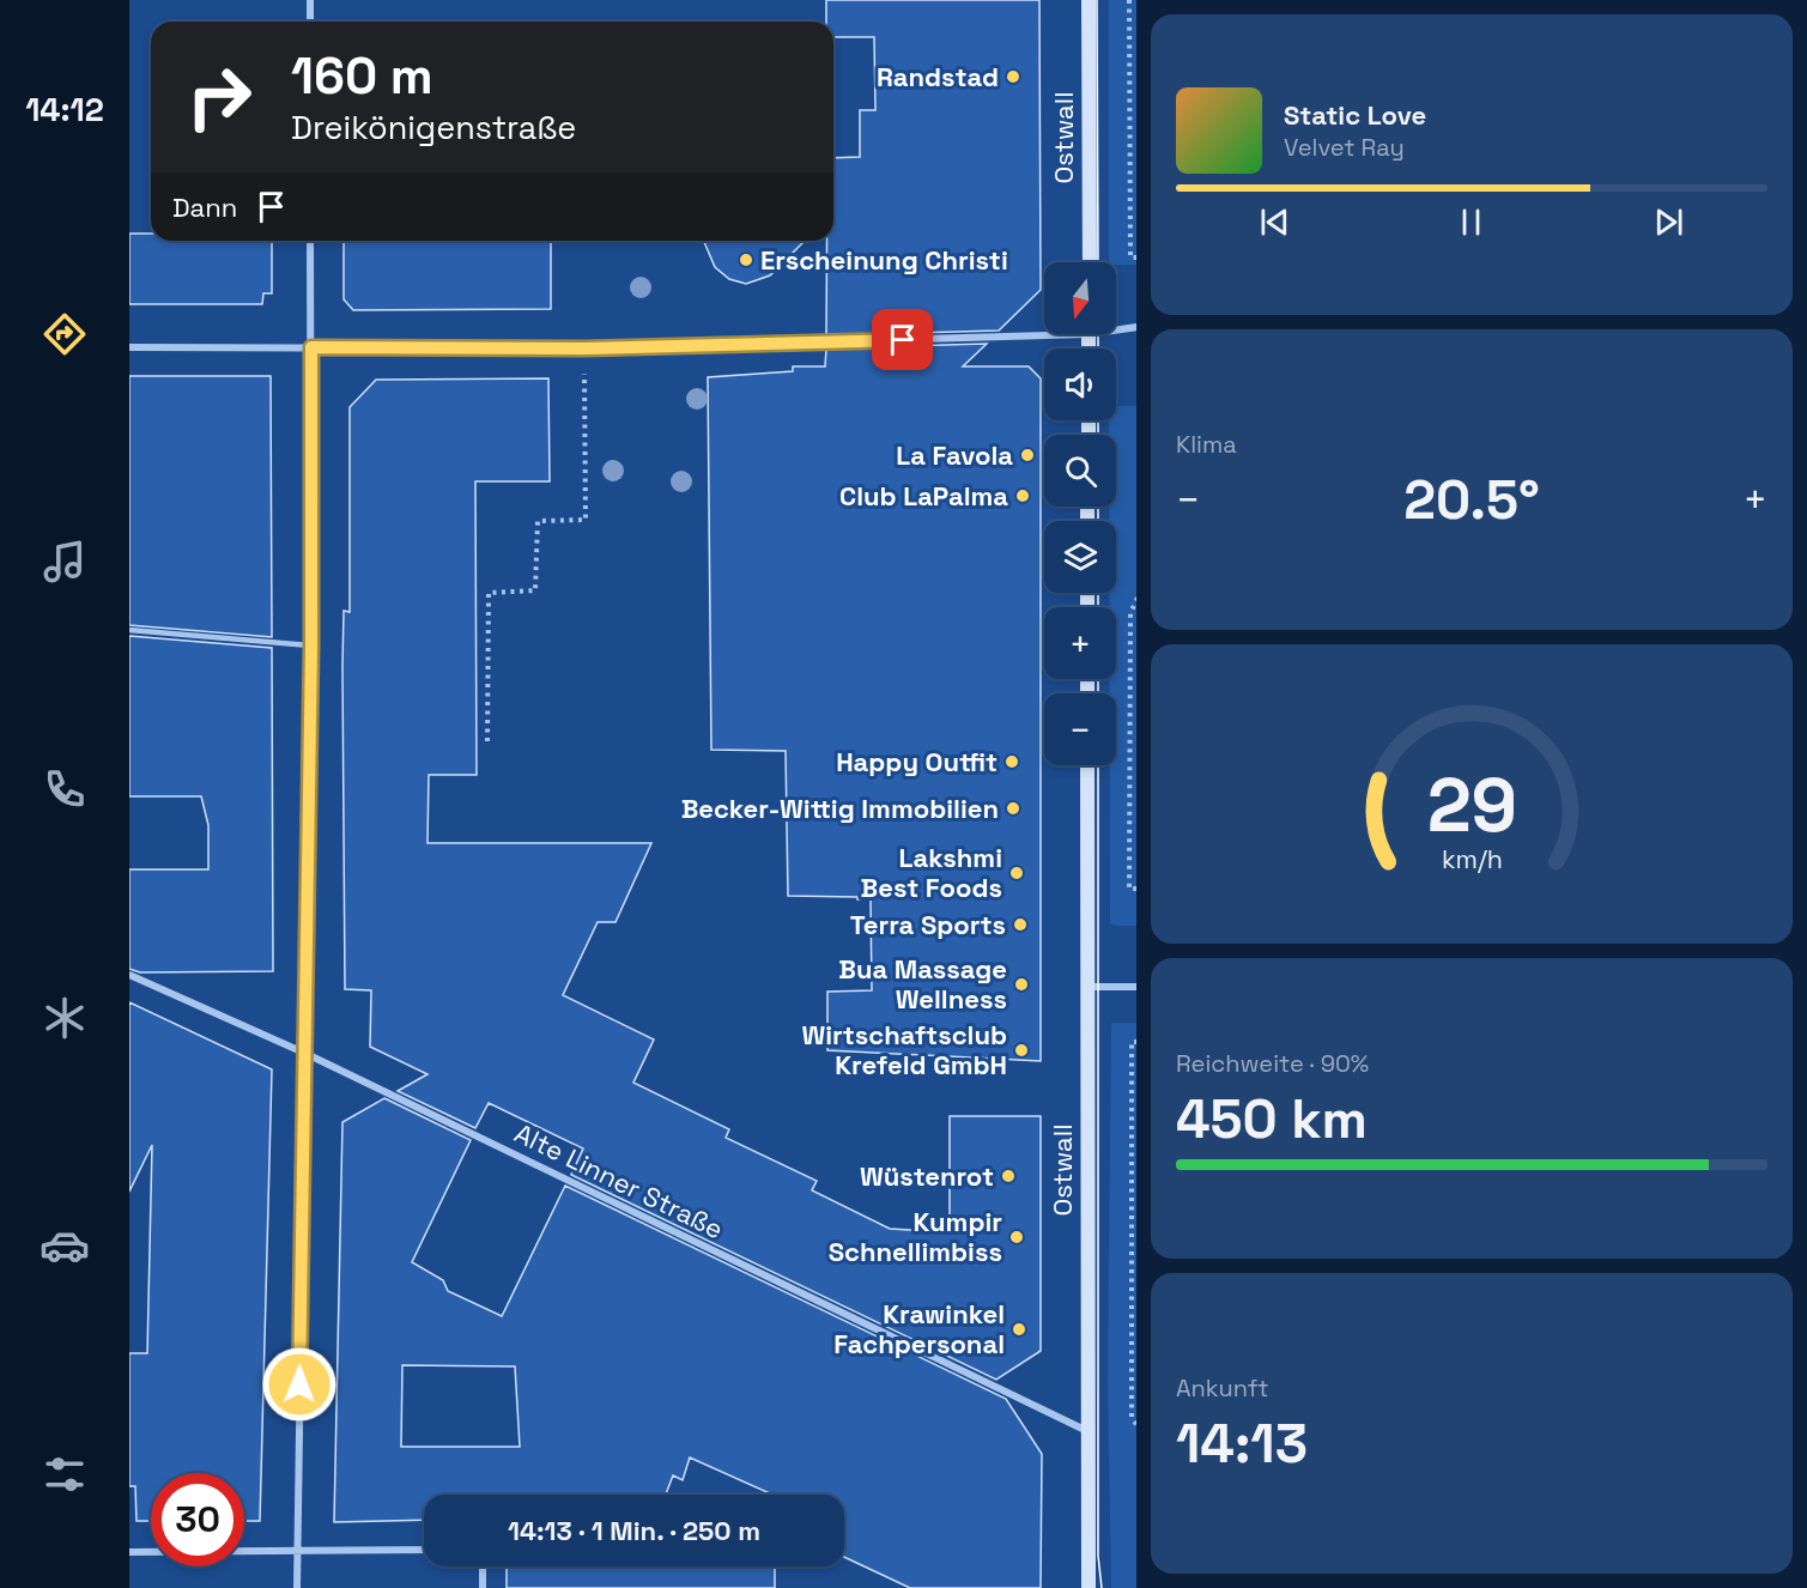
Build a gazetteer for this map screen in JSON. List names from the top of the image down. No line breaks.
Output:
{"streets":{"street":["Ostwall","Alte Linner Straße"]},"crossings":[["Ostwall","Alte Linner Straße"]],"places":["Randstad","Erscheinung Christi","La Favola","Club LaPalma","Happy Outfit","Becker-Wittig Immobilien","Lakshmi Best Foods","Terra Sports","Bua Massage Wellness","Wirtschaftsclub Krefeld GmbH","Wüstenrot","Kumpir Schnellimbiss","Krawinkel Fachpersonal"],"north":"bottom","page":{"tabs":"14:12","turn":["160 m","Dreikönigenstraße"],"song":["Static Love","Velvet Ray"],"then":"Dann","map_buttons":["+","−"],"tile":["Klima",["Reichweite · 90%","450 km"],["Ankunft","14:13"]],"heat":["−","20.5°","+"],"limit":"30","trip":"14:13 · 1 Min. · 250 m","gauge":["29","km/h"]}}
